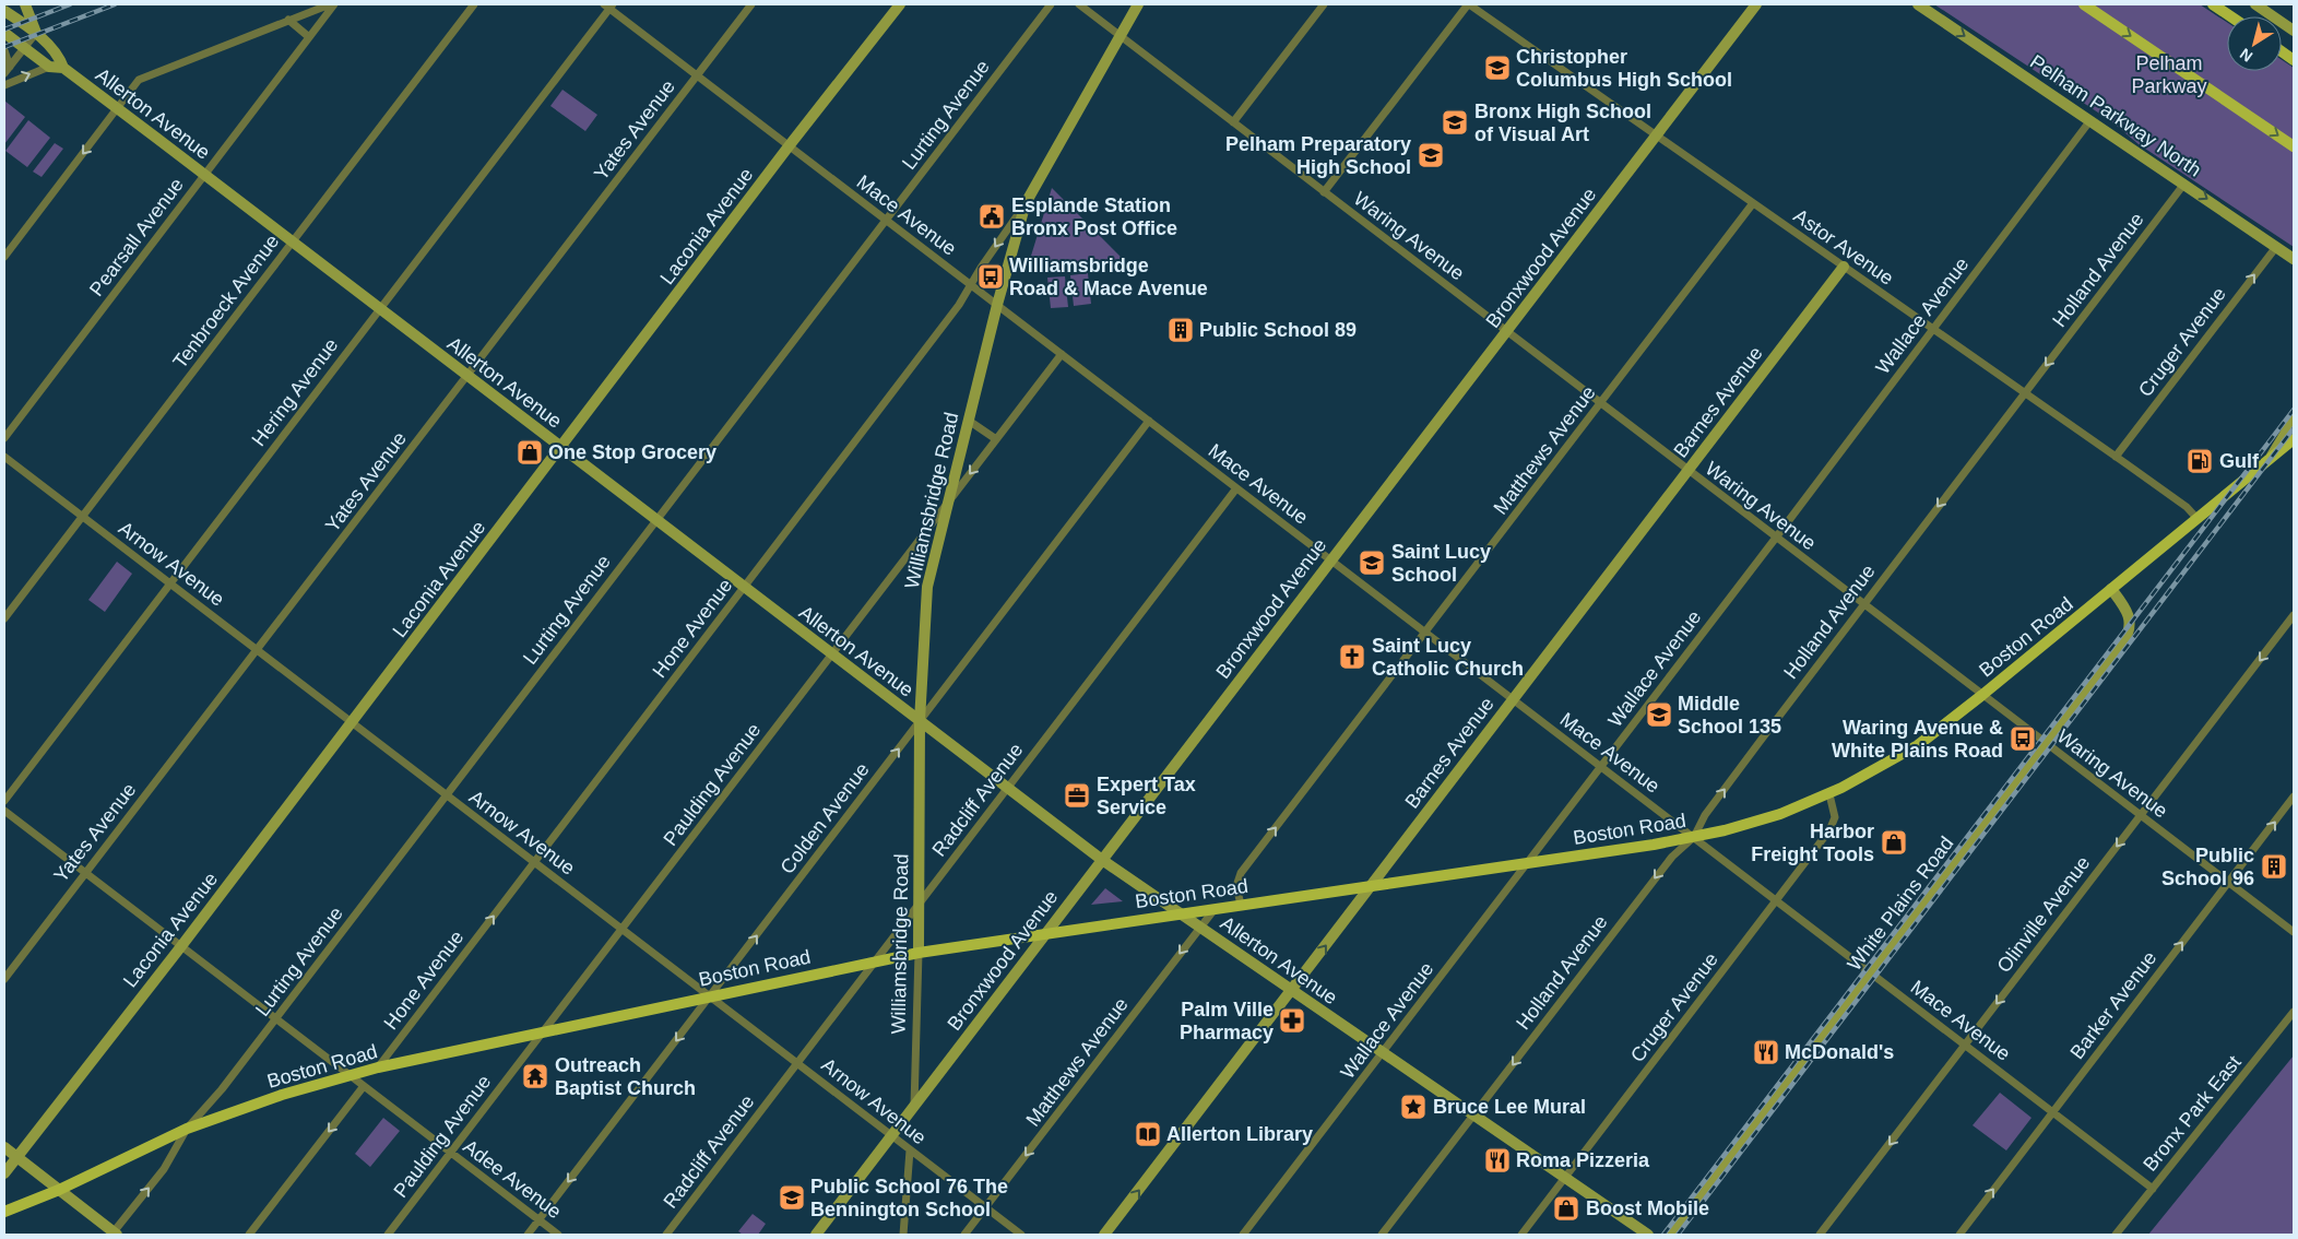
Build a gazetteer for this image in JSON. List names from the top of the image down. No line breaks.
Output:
{"streets":{"main road":["Boston Road"],"street":["Allerton Avenue","Lurting Avenue","Pelham Parkway North","Yates Avenue","Mace Avenue","Laconia Avenue","Waring Avenue","Pearsall Avenue","Astor Avenue","Bronxwood Avenue","Holland Avenue","Tenbroeck Avenue","Wallace Avenue","Cruger Avenue","Hering Avenue","Barnes Avenue","Matthews Avenue","Williamsbridge Road","Arnow Avenue","Hone Avenue","Paulding Avenue","Radcliff Avenue","Colden Avenue","White Plains Road","Olinville Avenue","Barker Avenue","Bronx Park East","Adee Avenue"]},"crossings":[["Allerton Avenue","Lurting Avenue"],["Allerton Avenue","Yates Avenue"],["Allerton Avenue","Laconia Avenue"],["Allerton Avenue","Pearsall Avenue"],["Allerton Avenue","Bronxwood Avenue"],["Allerton Avenue","Holland Avenue"],["Allerton Avenue","Tenbroeck Avenue"],["Allerton Avenue","Wallace Avenue"],["Allerton Avenue","Cruger Avenue"],["Allerton Avenue","Hering Avenue"],["Allerton Avenue","Barnes Avenue"],["Allerton Avenue","Matthews Avenue"],["Allerton Avenue","Williamsbridge Road"],["Allerton Avenue","Hone Avenue"],["Allerton Avenue","Boston Road"],["Allerton Avenue","Paulding Avenue"],["Allerton Avenue","Radcliff Avenue"],["Allerton Avenue","Colden Avenue"],["Lurting Avenue","Mace Avenue"],["Lurting Avenue","Arnow Avenue"],["Lurting Avenue","Boston Road"],["Lurting Avenue","Adee Avenue"],["Pelham Parkway North","Holland Avenue"],["Pelham Parkway North","Wallace Avenue"],["Pelham Parkway North","Cruger Avenue"],["Yates Avenue","Mace Avenue"],["Yates Avenue","Arnow Avenue"],["Yates Avenue","Adee Avenue"],["Mace Avenue","Laconia Avenue"],["Mace Avenue","Bronxwood Avenue"],["Mace Avenue","Holland Avenue"],["Mace Avenue","Wallace Avenue"],["Mace Avenue","Cruger Avenue"],["Mace Avenue","Hering Avenue"],["Mace Avenue","Barnes Avenue"],["Mace Avenue","Matthews Avenue"],["Mace Avenue","Williamsbridge Road"],["Mace Avenue","Hone Avenue"],["Mace Avenue","Boston Road"],["Mace Avenue","Paulding Avenue"],["Mace Avenue","Radcliff Avenue"],["Mace Avenue","Colden Avenue"],["Mace Avenue","White Plains Road"],["Mace Avenue","Olinville Avenue"],["Mace Avenue","Barker Avenue"],["Mace Avenue","Bronx Park East"],["Laconia Avenue","Arnow Avenue"],["Laconia Avenue","Adee Avenue"],["Waring Avenue","Bronxwood Avenue"],["Waring Avenue","Holland Avenue"],["Waring Avenue","Wallace Avenue"],["Waring Avenue","Barnes Avenue"],["Waring Avenue","Matthews Avenue"],["Waring Avenue","Williamsbridge Road"],["Waring Avenue","Boston Road"],["Waring Avenue","White Plains Road"],["Waring Avenue","Olinville Avenue"],["Waring Avenue","Barker Avenue"],["Astor Avenue","Bronxwood Avenue"],["Astor Avenue","Holland Avenue"],["Astor Avenue","Wallace Avenue"],["Astor Avenue","Cruger Avenue"],["Astor Avenue","Barnes Avenue"],["Astor Avenue","Matthews Avenue"],["Astor Avenue","Boston Road"],["Bronxwood Avenue","Williamsbridge Road"],["Bronxwood Avenue","Arnow Avenue"],["Bronxwood Avenue","Boston Road"],["Holland Avenue","Boston Road"],["Tenbroeck Avenue","Arnow Avenue"],["Wallace Avenue","Boston Road"],["Cruger Avenue","Boston Road"],["Hering Avenue","Arnow Avenue"],["Barnes Avenue","Boston Road"],["Matthews Avenue","Arnow Avenue"],["Matthews Avenue","Boston Road"],["Williamsbridge Road","Hone Avenue"],["Williamsbridge Road","Boston Road"],["Williamsbridge Road","Paulding Avenue"],["Williamsbridge Road","Radcliff Avenue"],["Williamsbridge Road","Colden Avenue"],["Arnow Avenue","Hone Avenue"],["Arnow Avenue","Boston Road"],["Arnow Avenue","Paulding Avenue"],["Arnow Avenue","Radcliff Avenue"],["Arnow Avenue","Colden Avenue"],["Hone Avenue","Boston Road"],["Boston Road","Paulding Avenue"],["Boston Road","Radcliff Avenue"],["Boston Road","Colden Avenue"],["Boston Road","White Plains Road"],["Boston Road","Adee Avenue"],["Paulding Avenue","Adee Avenue"],["Colden Avenue","Adee Avenue"]],"one_way":["Pelham Parkway North","Barnes Avenue","Olinville Avenue","Barker Avenue"],"parks":["Pelham Parkway"],"places":{"school or university":["Christopher Columbus High School","Bronx High School of Visual Art","Pelham Preparatory High School","Saint Lucy School","Middle School 135","Public School 76 The Bennington School"],"public building":["Esplande Station Bronx Post Office"],"bus stop":["Williamsbridge Road & Mace Avenue","Waring Avenue & White Plains Road"],"building":["Public School 89","Public School 96"],"shop":["One Stop Grocery","Harbor Freight Tools","Boost Mobile"],"fuel station":["Gulf"],"church":["Saint Lucy Catholic Church"],"office":["Expert Tax Service"],"pharmacy":["Palm Ville Pharmacy"],"restaurant":["McDonald's","Roma Pizzeria"],"temple":["Outreach Baptist Church"],"place":["Bruce Lee Mural"],"library":["Allerton Library"]},"north":"bottom left"}
